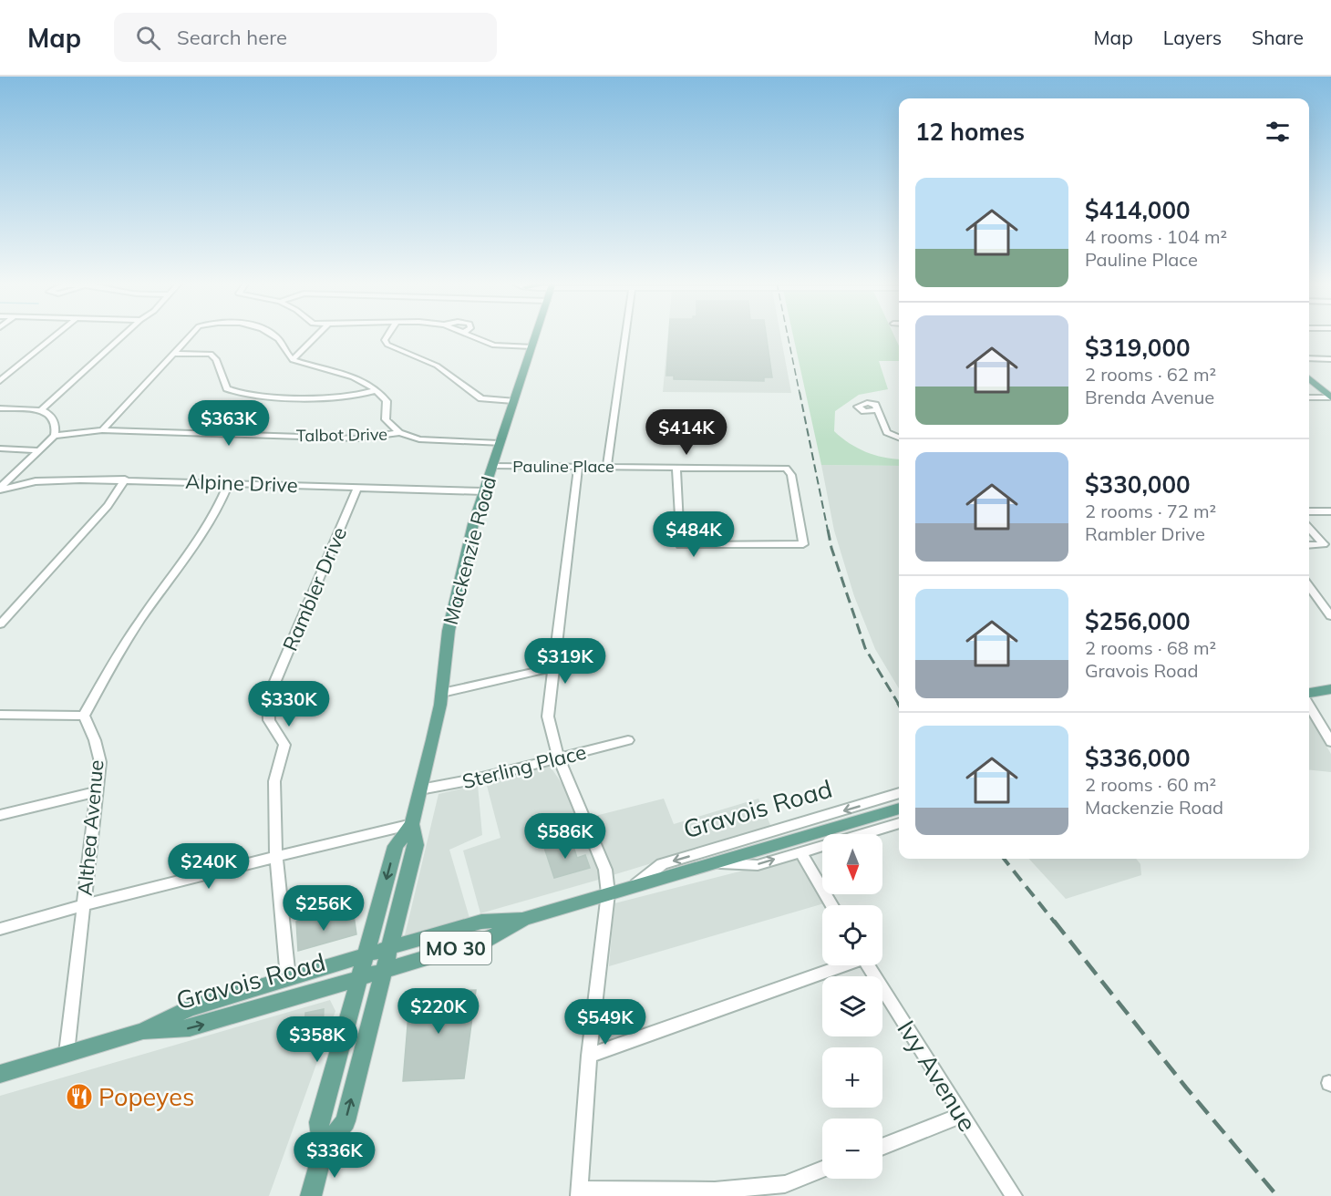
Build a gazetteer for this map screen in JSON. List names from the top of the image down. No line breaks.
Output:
{"streets":{"main road":["Mackenzie Road","Gravois Road","MO 30"],"street":["Talbot Drive","Pauline Place","Alpine Drive","Rambler Drive","Sterling Place","Althea Avenue","Ivy Avenue"]},"crossings":[["Pauline Place","Mackenzie Road"],["Alpine Drive","Mackenzie Road"],["Alpine Drive","Rambler Drive"],["Mackenzie Road","Sterling Place"],["Mackenzie Road","Gravois Road"],["Rambler Drive","Gravois Road"],["Gravois Road","Althea Avenue"]],"places":{"restaurant":["Popeyes"]},"north":"bottom","page":{"header":"Map","search":"Search here","nav":["Map","Layers","Share"],"heading":"12 homes","list":[{"name":"$414,000","note":"4 rooms · 104 m² · Pauline Place"},{"name":"$319,000","note":"2 rooms · 62 m² · Brenda Avenue"},{"name":"$330,000","note":"2 rooms · 72 m² · Rambler Drive"},{"name":"$256,000","note":"2 rooms · 68 m² · Gravois Road"},{"name":"$336,000","note":"2 rooms · 60 m² · Mackenzie Road"}],"price":["$363K","$414K","$484K","$319K","$330K","$586K","$240K","$256K","$220K","$549K","$358K","$336K"],"map_buttons":["+","−"]}}
